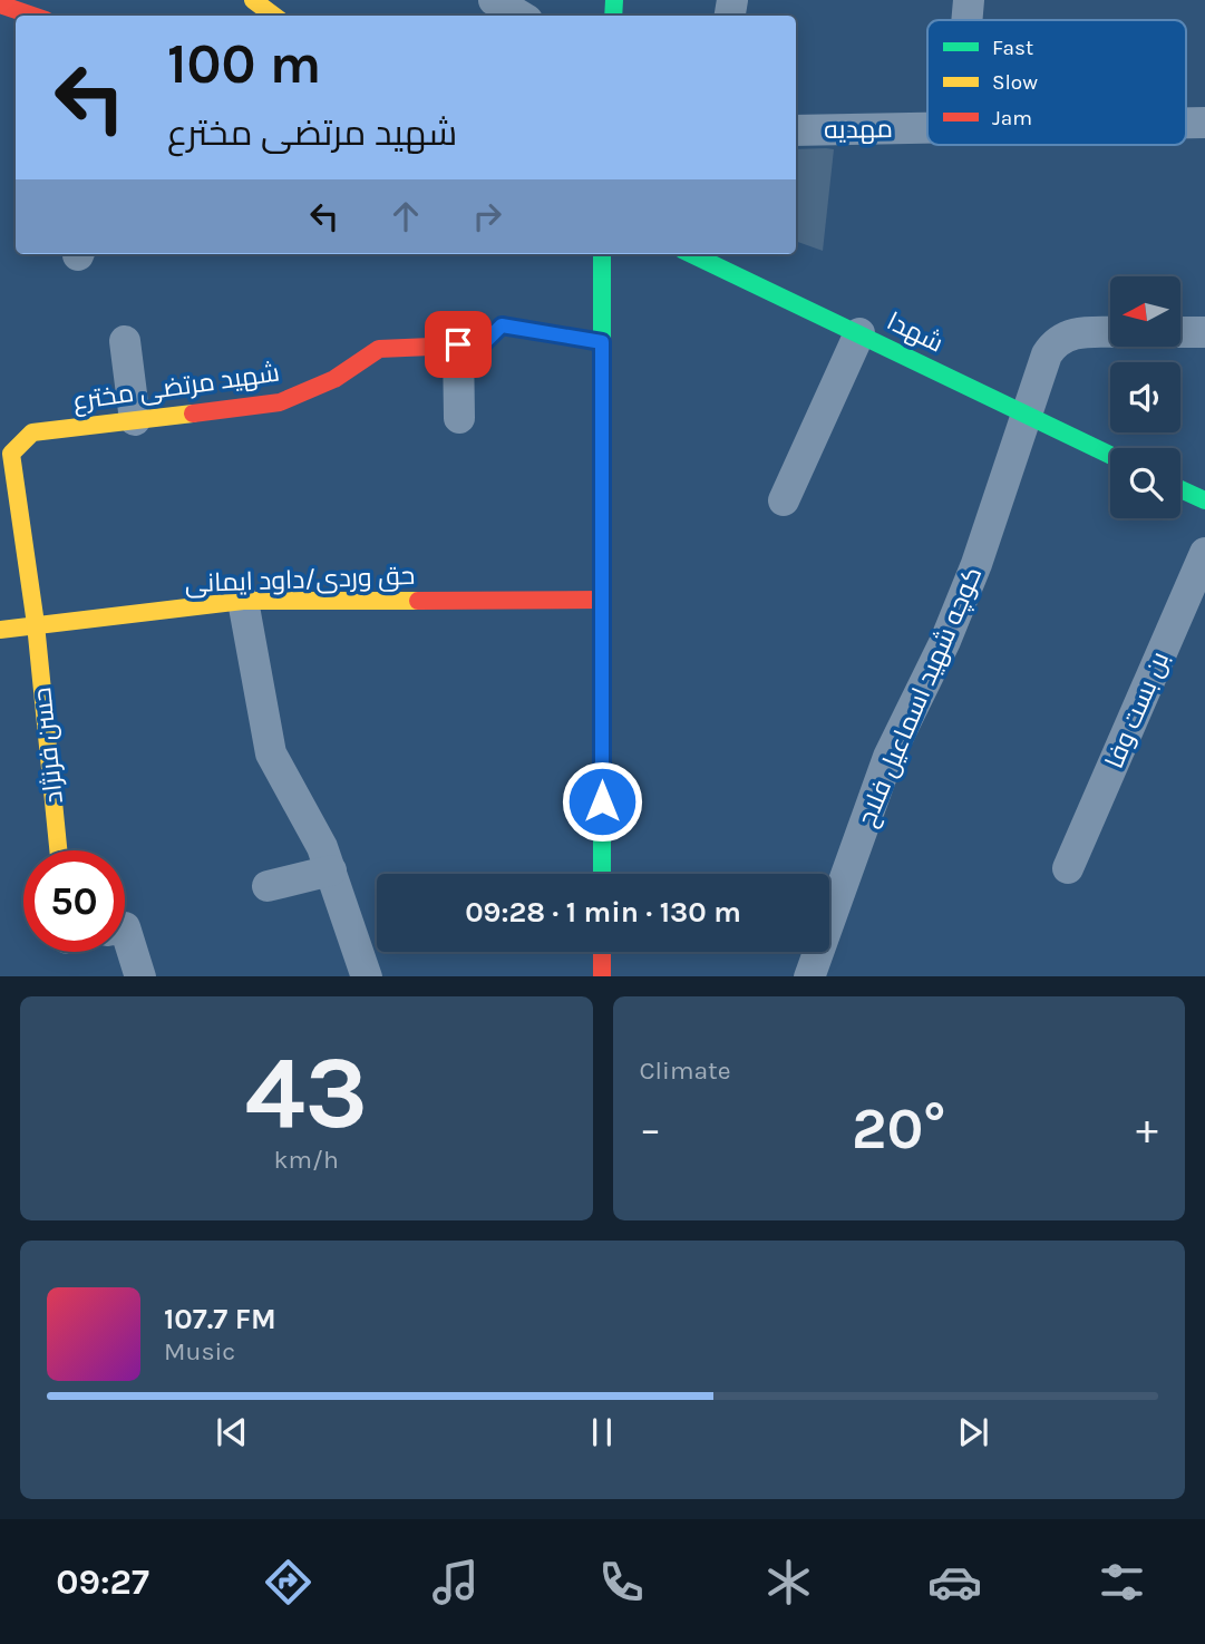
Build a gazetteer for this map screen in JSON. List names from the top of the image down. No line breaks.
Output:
{"streets":{"street":["مهدیه","شهدا","شهید مرتضی مخترع","حق وردی/داود ایمانی","کوچه شهید اسماعیل فلاح","بن بست وفا","حسن فرنژاد"]},"crossings":[["شهدا","کوچه شهید اسماعیل فلاح"],["شهید مرتضی مخترع","حق وردی/داود ایمانی"],["شهید مرتضی مخترع","حسن فرنژاد"],["حق وردی/داود ایمانی","حسن فرنژاد"]],"legend":["Fast","Slow","Jam"],"north":"left","page":{"turn":["100 m","شهید مرتضی مخترع"],"limit":"50","trip":"09:28 · 1 min · 130 m","tile":[["43","km/h"],"Climate"],"heat":["−","20°","+"],"song":["107.7 FM","Music"],"tabs":"09:27"}}
